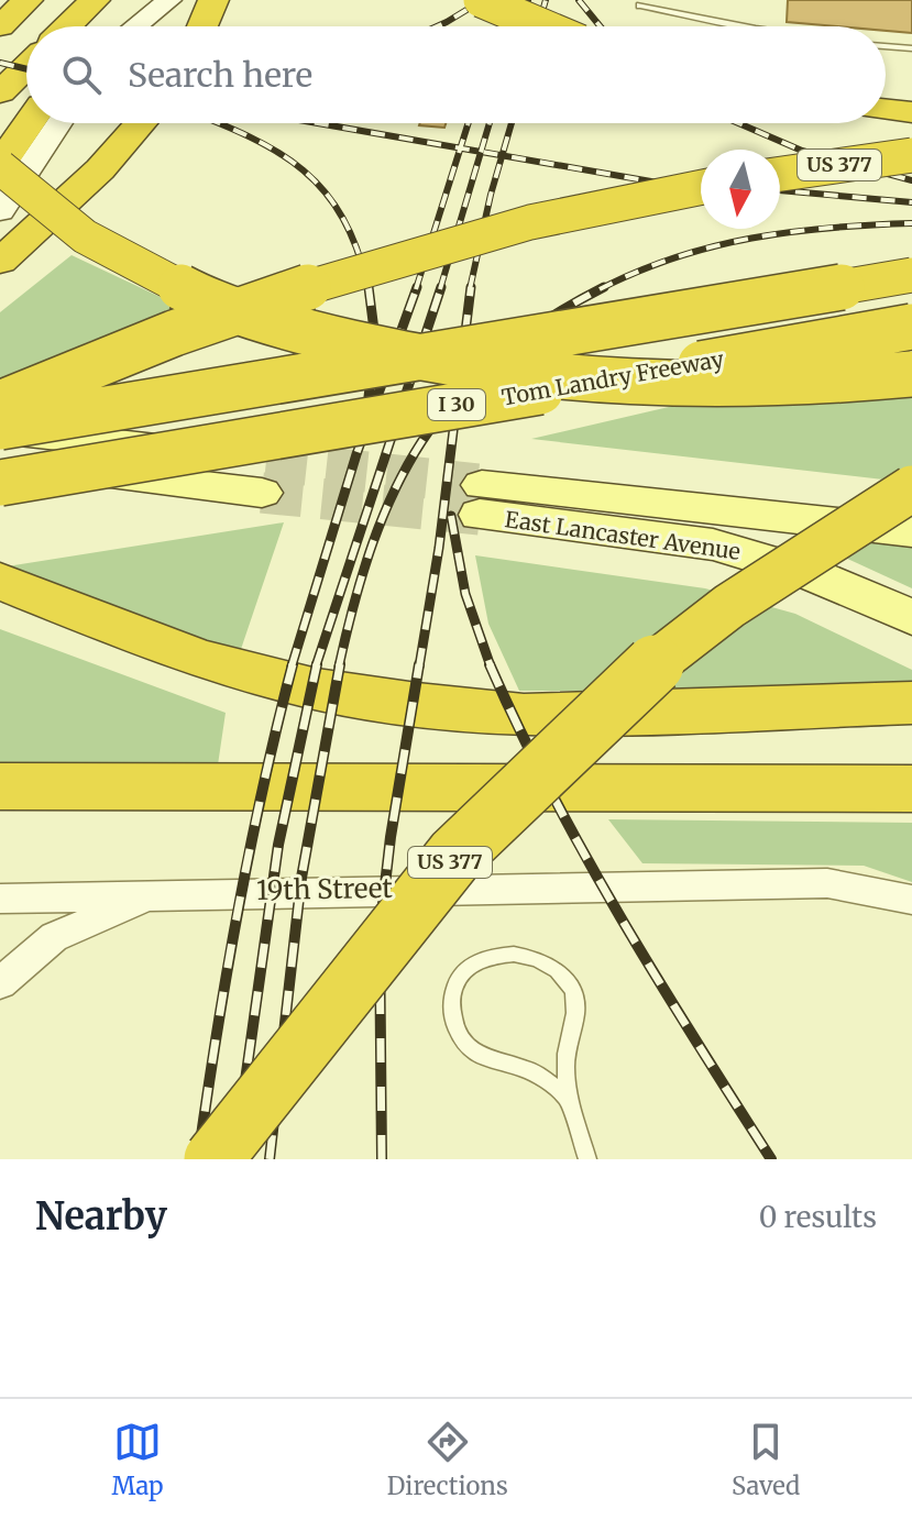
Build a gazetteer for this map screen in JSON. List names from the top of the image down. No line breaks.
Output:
{"streets":{"highway":["US 377","Tom Landry Freeway","I 30"],"main road":["East Lancaster Avenue"],"street":["19th Street"]},"north":"bottom","page":{"search":"Search here","heading":["Nearby","0 results"],"nav":["Map","Directions","Saved"]}}
